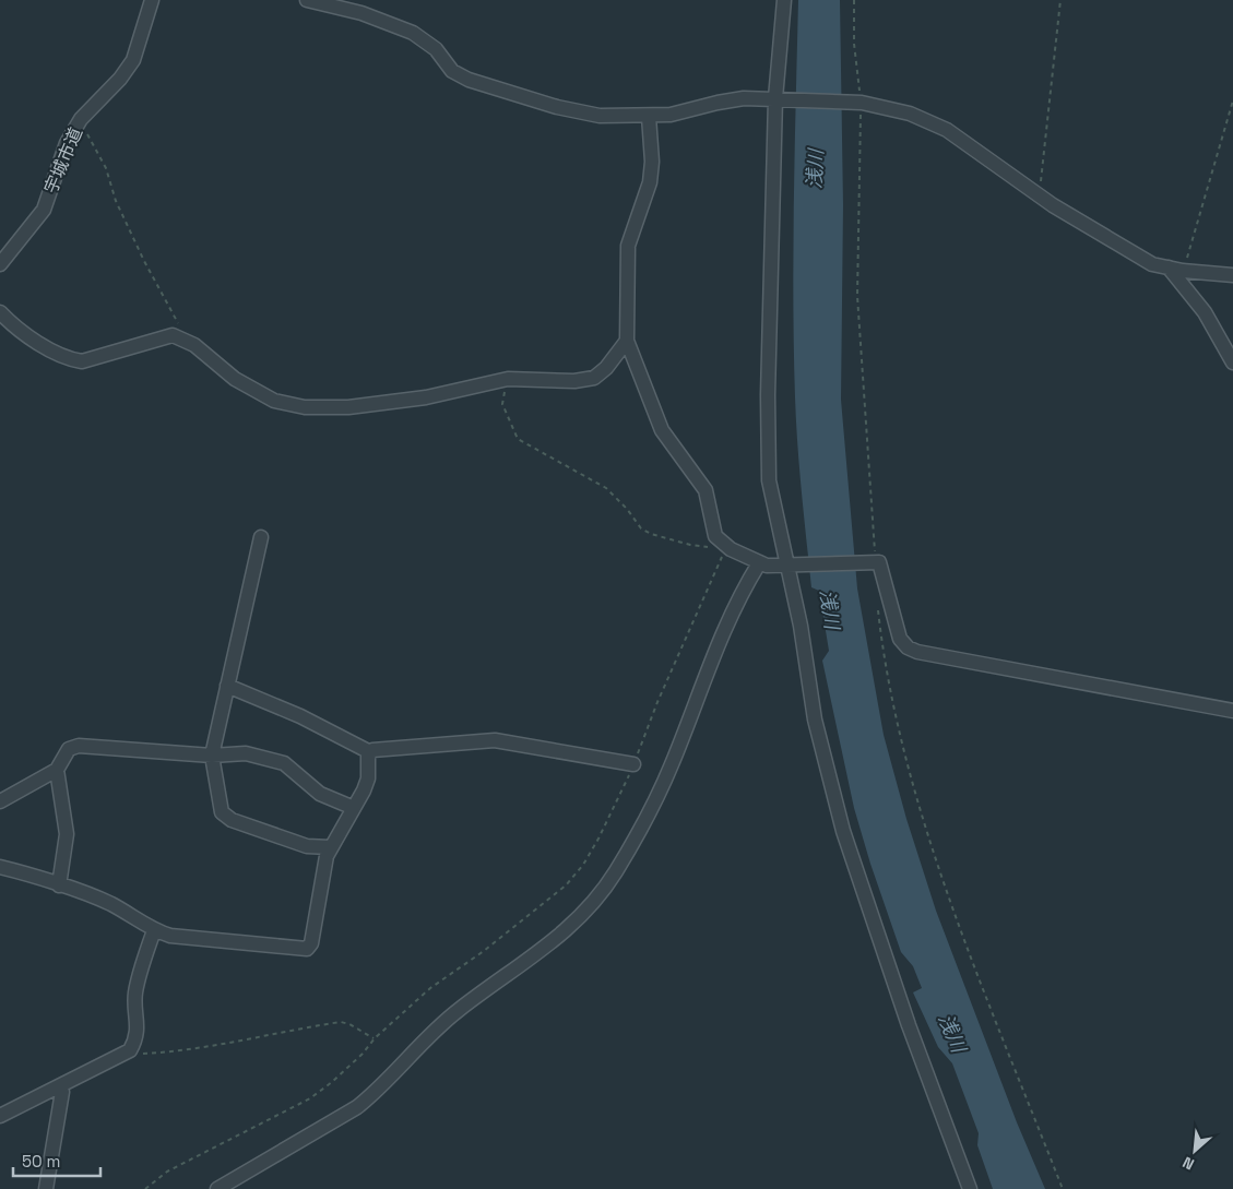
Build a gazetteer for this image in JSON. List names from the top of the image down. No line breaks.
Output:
{"streets":{"street":["宇城市道"]},"water":["浅川"],"scale_bar":"50 m","north":"bottom left"}
